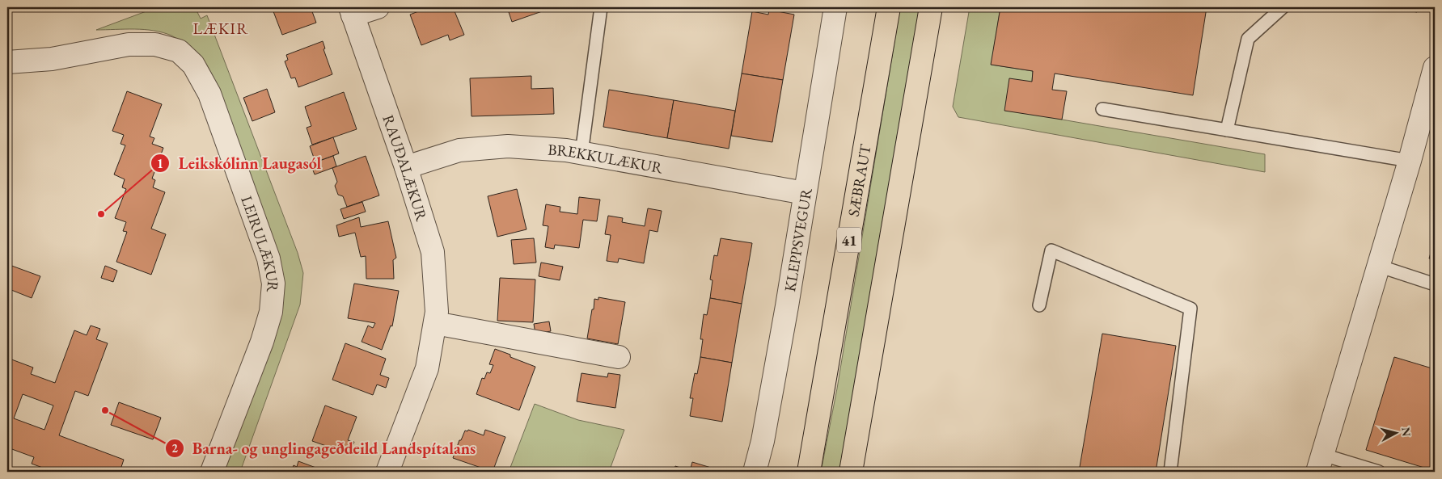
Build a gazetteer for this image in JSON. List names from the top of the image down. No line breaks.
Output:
{"streets":{"main road":["SÆBRAUT","41"],"street":["BREKKULÆKUR","RAUÐALÆKUR","KLEPPSVEGUR","LEIRULÆKUR"]},"crossings":[["BREKKULÆKUR","RAUÐALÆKUR"],["BREKKULÆKUR","KLEPPSVEGUR"]],"districts":["LÆKIR"],"places":["Leikskólinn Laugasól","Barna- og unglingageðdeild Landspítalans"],"north":"right"}
